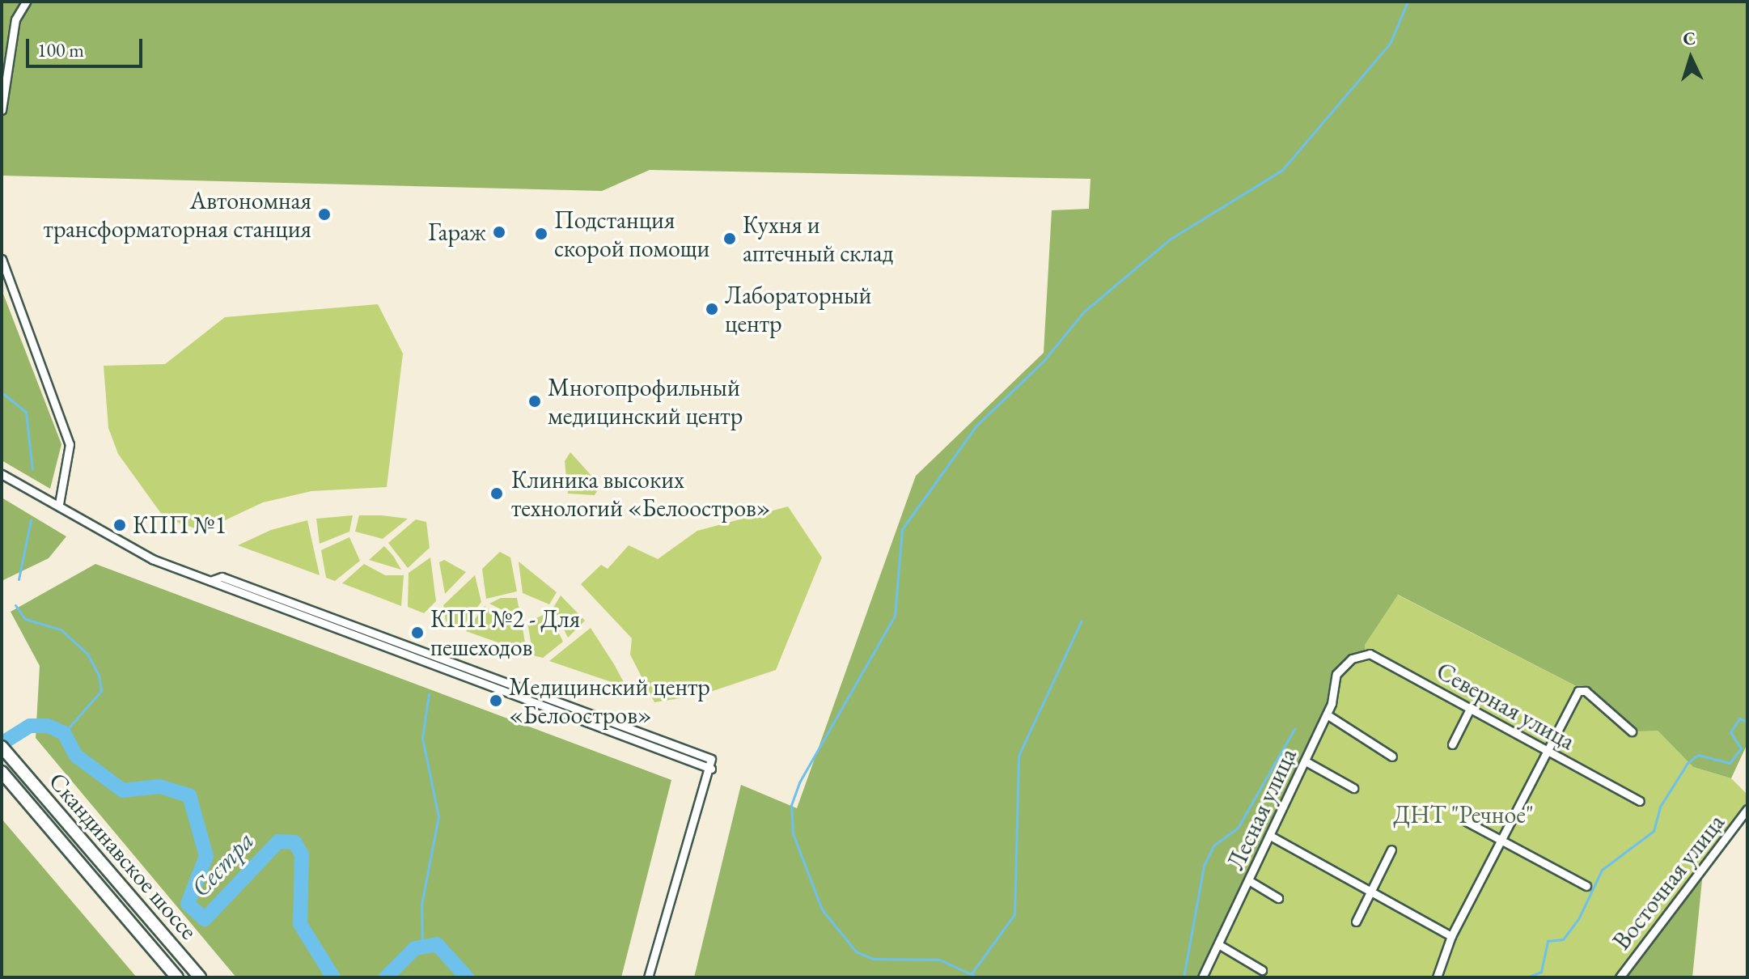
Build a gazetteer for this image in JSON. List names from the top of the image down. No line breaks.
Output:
{"streets":{"highway":["Скандинавское шоссе"],"street":["Северная улица","Лесная улица","Восточная улица"]},"crossings":[["Северная улица","Лесная улица"]],"water":["Сестра"],"parks":["ДНТ \"Речное\""],"places":["Автономная трансформаторная станция","Гараж","Подстанция скорой помощи","Кухня и аптечный склад","Лабораторный центр","Многопрофильный медицинский центр","Клиника высоких технологий «Белоостров»","КПП №1","КПП №2 - Для пешеходов","Медицинский центр «Белоостров»"],"scale_bar":"100 m","north":"top"}
